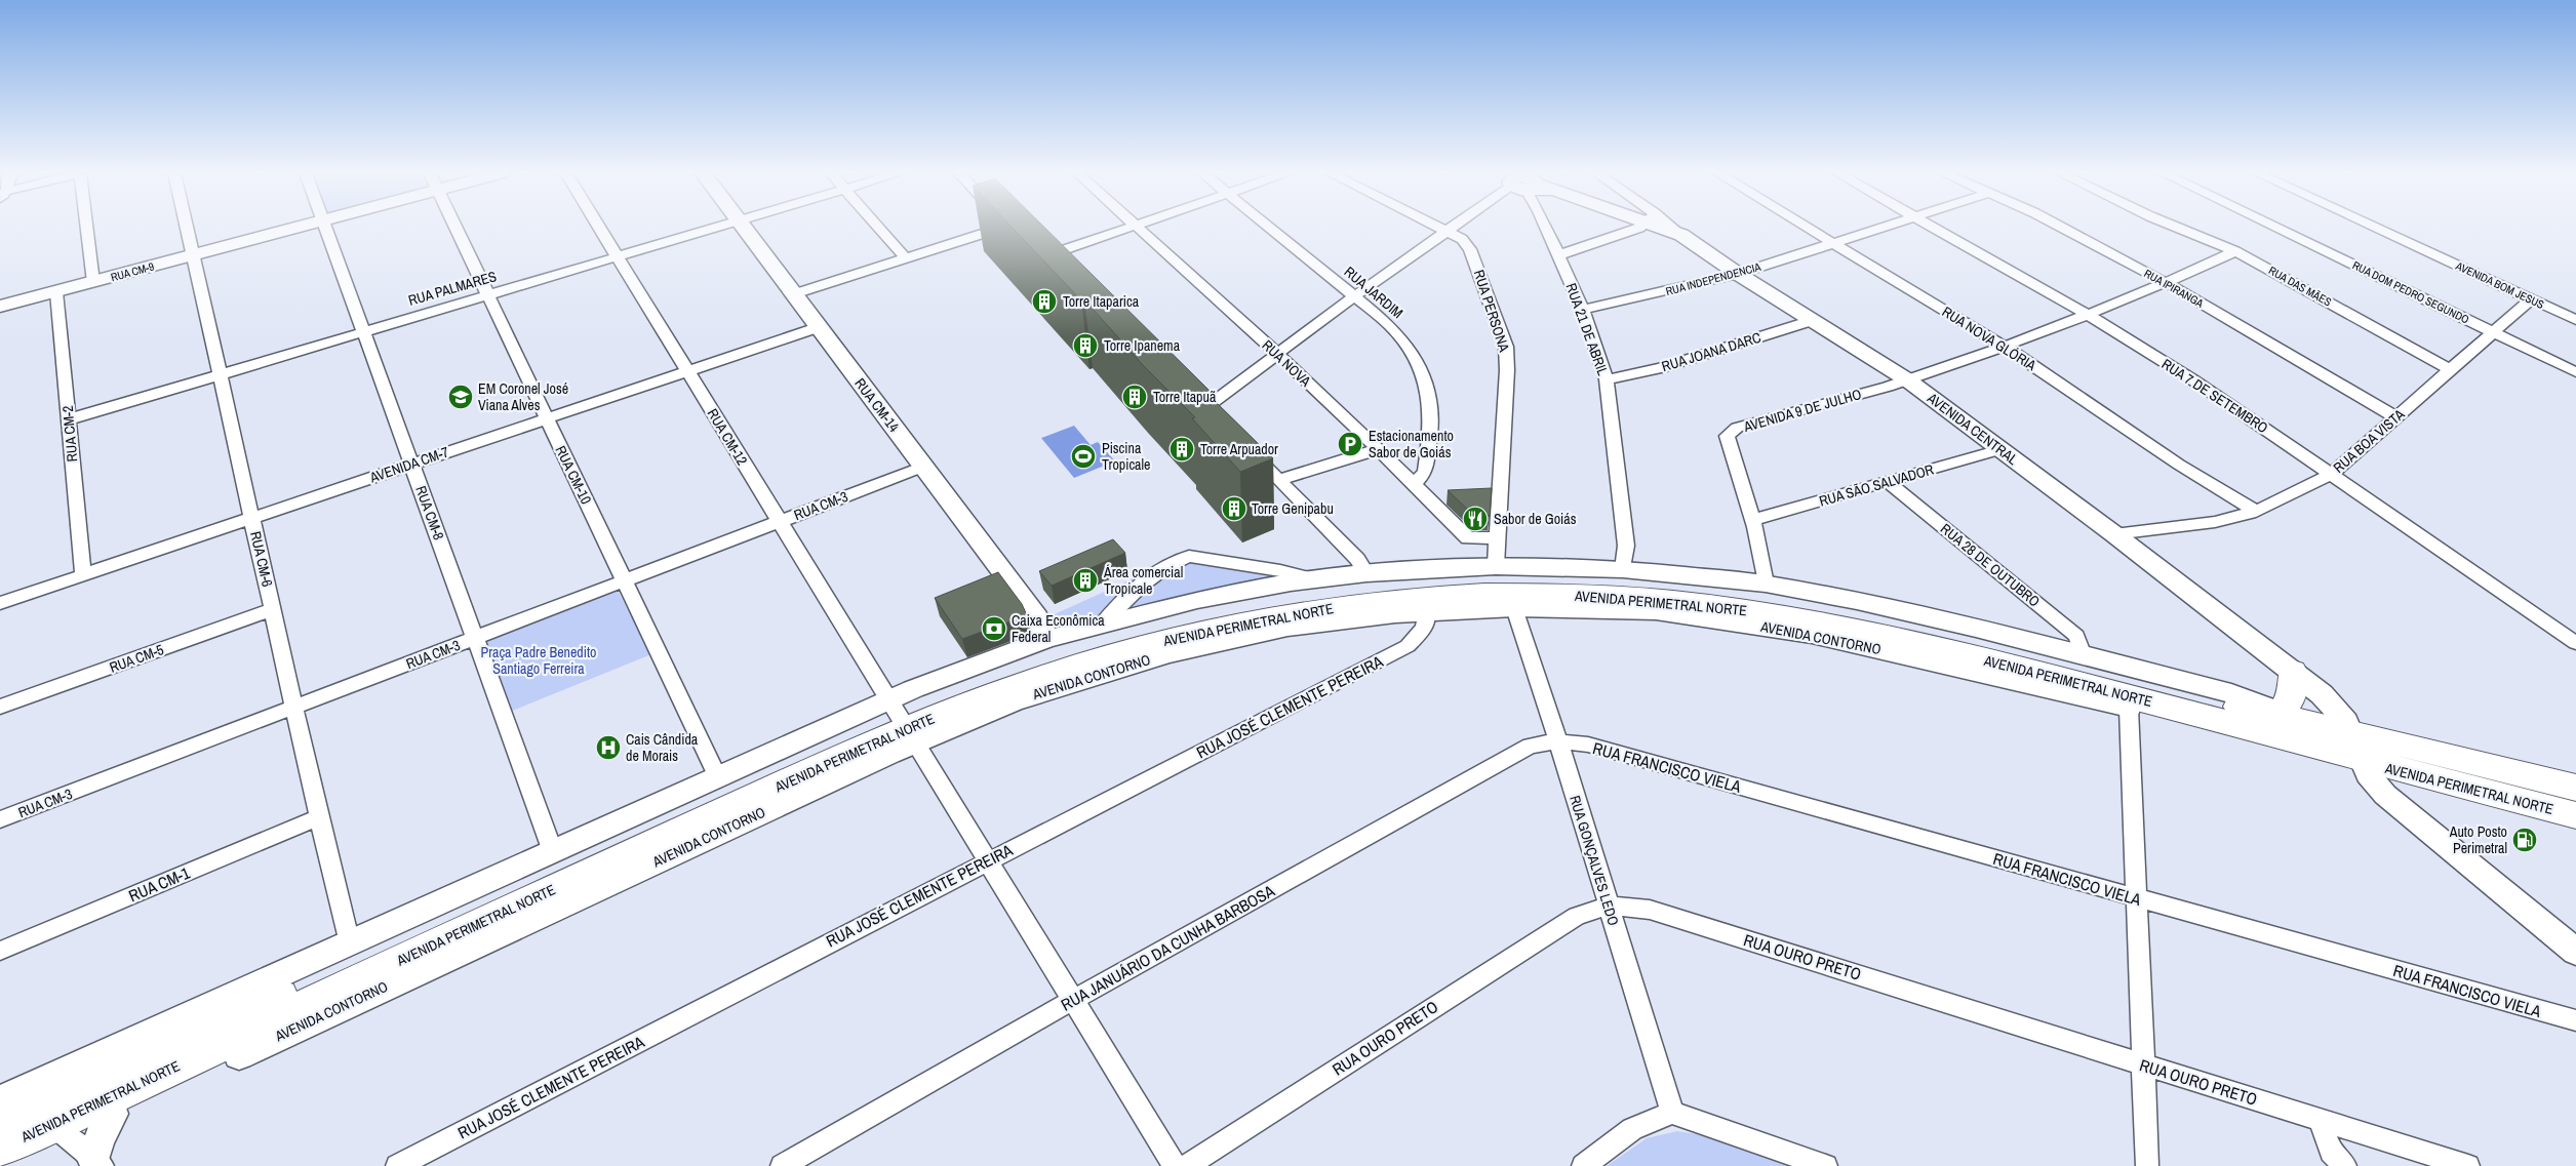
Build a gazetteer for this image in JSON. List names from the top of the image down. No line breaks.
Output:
{"streets":{"highway":["AVENIDA PERIMETRAL NORTE"],"street":["RUA CM-9","RUA INDEPENDENCIA","AVENIDA BOM JESUS","RUA DAS MÃES","RUA PALMARES","RUA IPIRANGA","RUA JARDIM","RUA DOM PEDRO SEGUNDO","RUA PERSONA","RUA 21 DE ABRIL","RUA NOVA GLÓRIA","RUA JOANA DARC","RUA NOVA","RUA 7 DE SETEMBRO","RUA CM-14","AVENIDA 9 DE JULHO","AVENIDA CENTRAL","RUA CM-2","RUA CM-12","RUA BOA VISTA","AVENIDA CM-7","RUA CM-10","RUA SÃO SALVADOR","RUA CM-3","RUA CM-8","RUA CM-6","RUA 28 DE OUTUBRO","AVENIDA CONTORNO","RUA CM-5","RUA JOSÉ CLEMENTE PEREIRA","RUA FRANCISCO VIELA","RUA GONÇALVES LEDO","RUA CM-1","RUA JANUÁRIO DA CUNHA BARBOSA","RUA OURO PRETO"]},"crossings":[["RUA CM-9","RUA CM-2"],["RUA CM-9","RUA CM-6"],["RUA INDEPENDENCIA","RUA 21 DE ABRIL"],["RUA INDEPENDENCIA","RUA NOVA GLÓRIA"],["RUA INDEPENDENCIA","AVENIDA CENTRAL"],["AVENIDA BOM JESUS","RUA BOA VISTA"],["RUA DAS MÃES","RUA BOA VISTA"],["RUA PALMARES","RUA CM-2"],["RUA PALMARES","RUA CM-12"],["RUA PALMARES","RUA CM-10"],["RUA PALMARES","RUA CM-8"],["RUA PALMARES","RUA CM-6"],["RUA IPIRANGA","RUA BOA VISTA"],["RUA JARDIM","RUA NOVA"],["RUA DOM PEDRO SEGUNDO","RUA BOA VISTA"],["RUA PERSONA","RUA NOVA"],["RUA PERSONA","AVENIDA CONTORNO"],["RUA 21 DE ABRIL","RUA JOANA DARC"],["RUA 21 DE ABRIL","AVENIDA CONTORNO"],["RUA NOVA GLÓRIA","RUA BOA VISTA"],["RUA JOANA DARC","AVENIDA CENTRAL"],["RUA 7 DE SETEMBRO","RUA BOA VISTA"],["RUA CM-14","AVENIDA CM-7"],["RUA CM-14","RUA CM-3"],["RUA CM-14","AVENIDA CONTORNO"],["AVENIDA 9 DE JULHO","AVENIDA CENTRAL"],["AVENIDA 9 DE JULHO","RUA SÃO SALVADOR"],["AVENIDA 9 DE JULHO","AVENIDA CONTORNO"],["AVENIDA CENTRAL","RUA BOA VISTA"],["AVENIDA CENTRAL","RUA SÃO SALVADOR"],["AVENIDA CENTRAL","AVENIDA PERIMETRAL NORTE"],["RUA CM-2","AVENIDA CM-7"],["RUA CM-12","AVENIDA CM-7"],["RUA CM-12","RUA CM-3"],["RUA CM-12","AVENIDA PERIMETRAL NORTE"],["RUA CM-12","AVENIDA CONTORNO"],["RUA CM-12","RUA JOSÉ CLEMENTE PEREIRA"],["RUA CM-12","RUA JANUÁRIO DA CUNHA BARBOSA"],["AVENIDA CM-7","RUA CM-10"],["AVENIDA CM-7","RUA CM-8"],["AVENIDA CM-7","RUA CM-6"],["RUA CM-10","RUA CM-3"],["RUA CM-10","AVENIDA CONTORNO"],["RUA SÃO SALVADOR","RUA 28 DE OUTUBRO"],["RUA CM-3","RUA CM-8"],["RUA CM-3","RUA CM-6"],["RUA CM-8","AVENIDA CONTORNO"],["RUA CM-6","AVENIDA CONTORNO"],["RUA CM-6","RUA CM-5"],["RUA CM-6","RUA CM-1"],["RUA 28 DE OUTUBRO","AVENIDA CONTORNO"],["AVENIDA PERIMETRAL NORTE","AVENIDA CONTORNO"],["AVENIDA CONTORNO","RUA JOSÉ CLEMENTE PEREIRA"],["AVENIDA CONTORNO","RUA GONÇALVES LEDO"],["RUA FRANCISCO VIELA","RUA GONÇALVES LEDO"],["RUA FRANCISCO VIELA","RUA JANUÁRIO DA CUNHA BARBOSA"],["RUA GONÇALVES LEDO","RUA JANUÁRIO DA CUNHA BARBOSA"],["RUA GONÇALVES LEDO","RUA OURO PRETO"]],"parks":["Praça Padre Benedito Santiago Ferreira"],"places":{"building":["Torre Itaparica","Torre Ipanema","Torre Itapuã","Torre Arpuador","Torre Genipabu","Área comercial Tropicale"],"school or university":["EM Coronel José Viana Alves"],"parking":["Estacionamento Sabor de Goiás"],"sports":["Piscina Tropicale"],"restaurant":["Sabor de Goiás"],"bank":["Caixa Econômica Federal"],"hospital":["Cais Cândida de Morais"],"fuel station":["Auto Posto Perimetral"]}}
